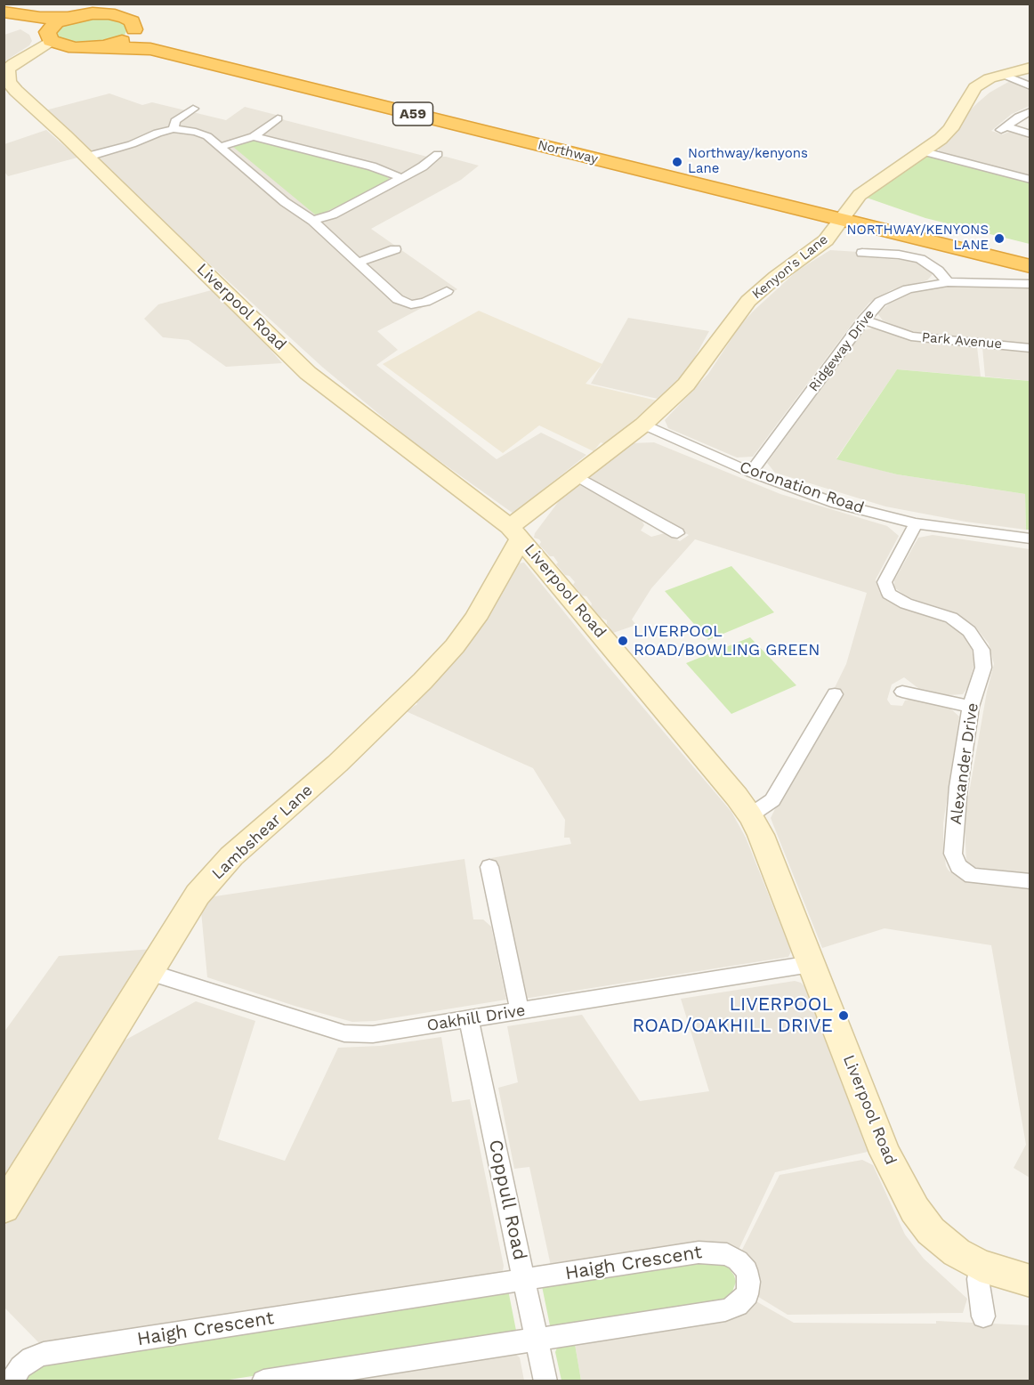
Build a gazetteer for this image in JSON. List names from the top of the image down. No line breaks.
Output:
{"streets":{"highway":["A59","Northway"],"main road":["Kenyon's Lane","Liverpool Road","Lambshear Lane"],"street":["Park Avenue","Ridgeway Drive","Coronation Road","Alexander Drive","Oakhill Drive","Coppull Road","Haigh Crescent"]},"crossings":[["A59","Northway"],["A59","Liverpool Road"],["Northway","Kenyon's Lane"],["Kenyon's Lane","Liverpool Road"],["Kenyon's Lane","Coronation Road"],["Kenyon's Lane","Lambshear Lane"],["Liverpool Road","Lambshear Lane"],["Liverpool Road","Oakhill Drive"],["Park Avenue","Ridgeway Drive"],["Ridgeway Drive","Coronation Road"],["Coronation Road","Alexander Drive"],["Lambshear Lane","Oakhill Drive"],["Oakhill Drive","Coppull Road"],["Coppull Road","Haigh Crescent"]],"places":["Northway/kenyons Lane","NORTHWAY/KENYONS LANE","LIVERPOOL ROAD/BOWLING GREEN","LIVERPOOL ROAD/OAKHILL DRIVE"]}
